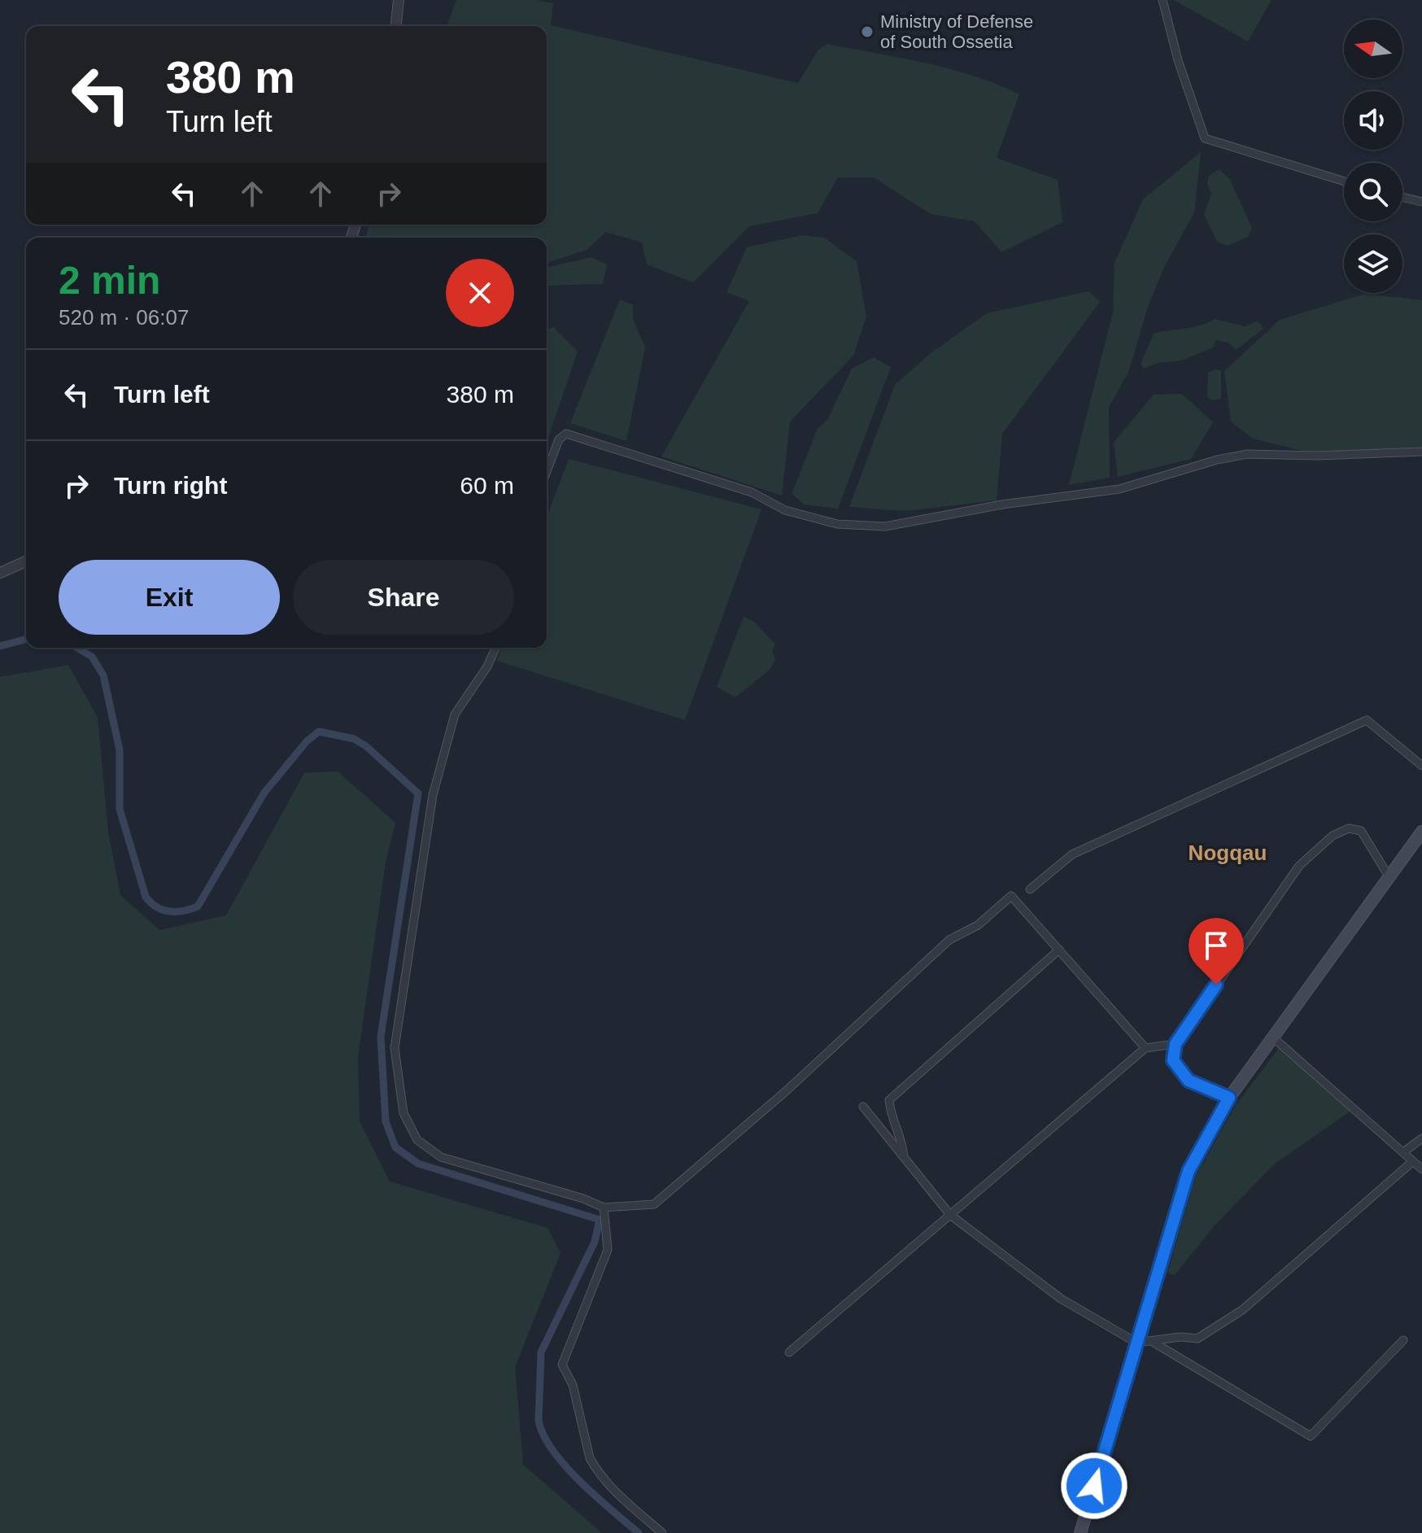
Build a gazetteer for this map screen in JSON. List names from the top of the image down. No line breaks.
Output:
{"districts":["Nogqau"],"places":["Ministry of Defense of South Ossetia"],"north":"left","page":{"turn":["380 m","Turn left"],"heading":["2 min","520 m · 06:07"],"list":[{"name":"Turn left","value":"380 m"},{"name":"Turn right","value":"60 m"}],"buttons":["Exit","Share"]}}
